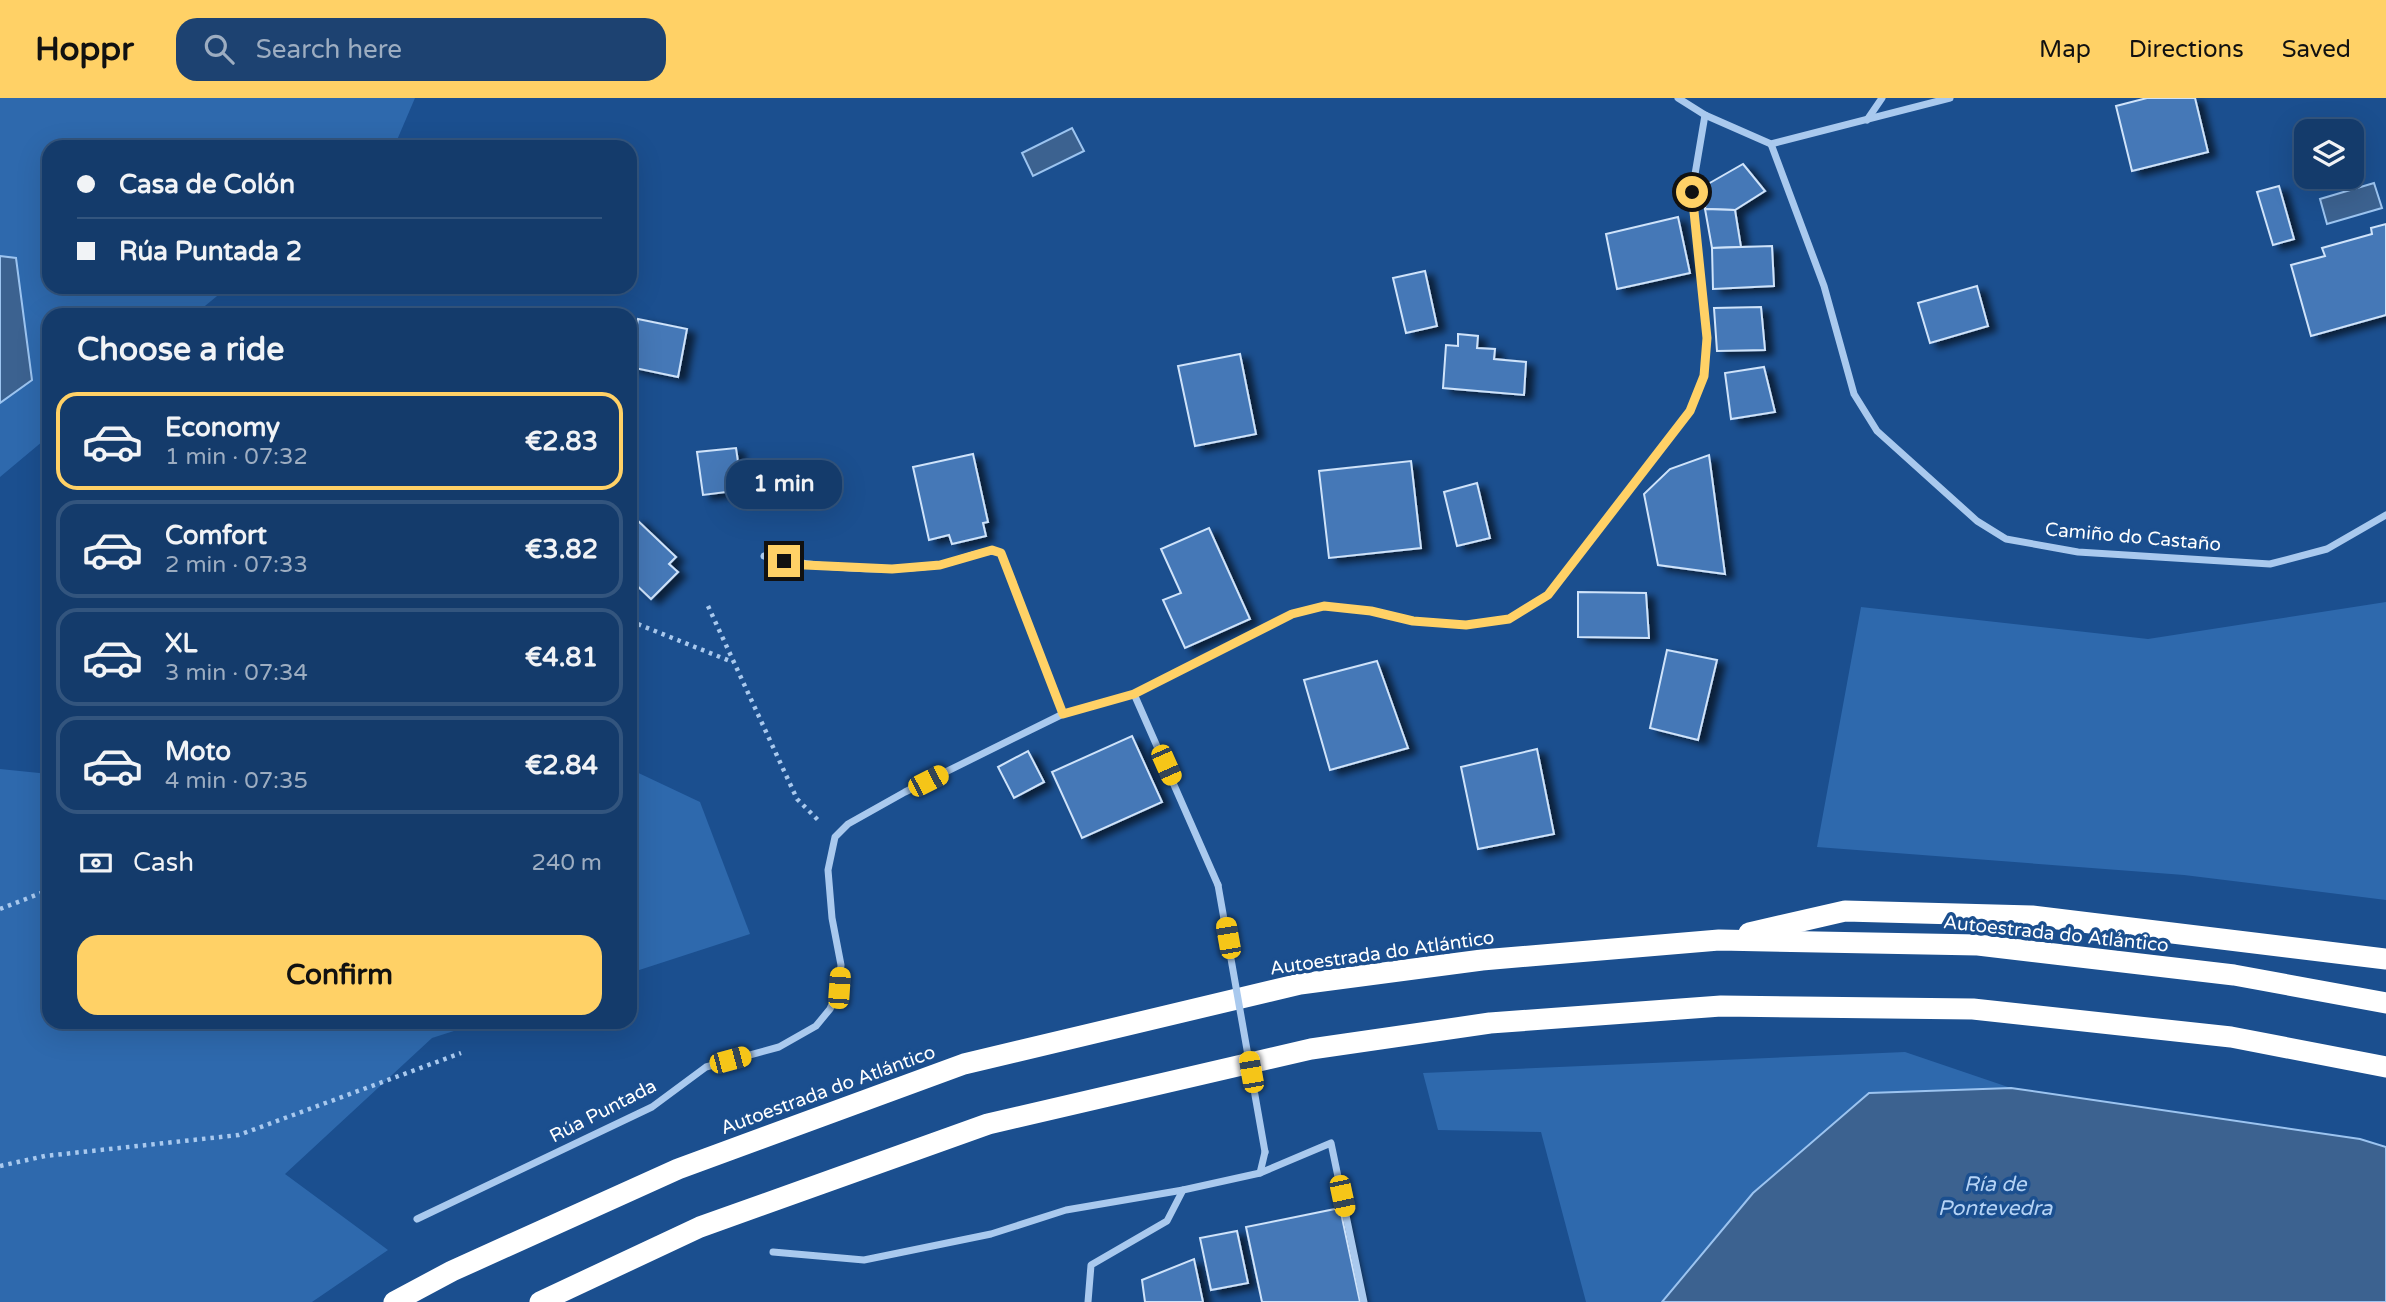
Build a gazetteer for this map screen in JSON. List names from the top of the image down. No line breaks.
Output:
{"streets":{"highway":["Autoestrada do Atlántico"],"street":["Camiño do Castaño","Rúa Puntada"]},"water":["Ría de Pontevedra"],"page":{"header":"Hoppr","search":"Search here","nav":["Map","Directions","Saved"],"banner":["Casa de Colón","Rúa Puntada 2"],"heading":"Choose a ride","list":[{"name":"Economy","note":"1 min · 07:32","value":"€2.83"},{"name":"Comfort","note":"2 min · 07:33","value":"€3.82"},{"name":"XL","note":"3 min · 07:34","value":"€4.81"},{"name":"Moto","note":"4 min · 07:35","value":"€2.84"}],"bubble":"1 min","pay":["Cash","240 m"],"buttons":"Confirm"}}
